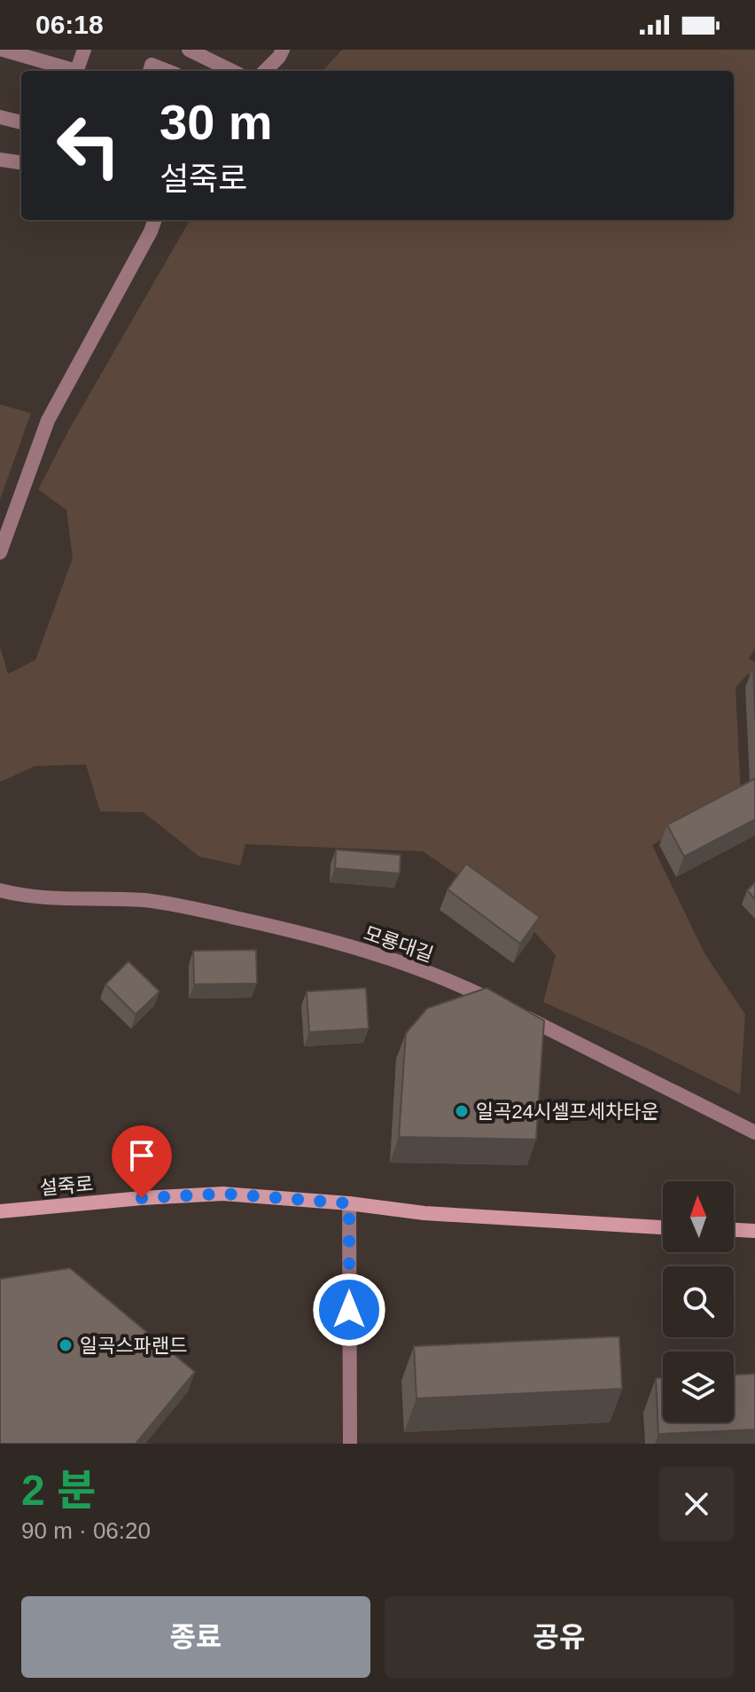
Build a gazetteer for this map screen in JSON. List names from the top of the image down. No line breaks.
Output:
{"streets":{"main road":["설죽로"],"street":["모룡대길"]},"places":["일곡24시셀프세차타운","일곡스파랜드"],"north":"top","page":{"status":"06:18","turn":["30 m","설죽로"],"heading":["2 분","90 m · 06:20"],"buttons":["종료","공유"]}}
